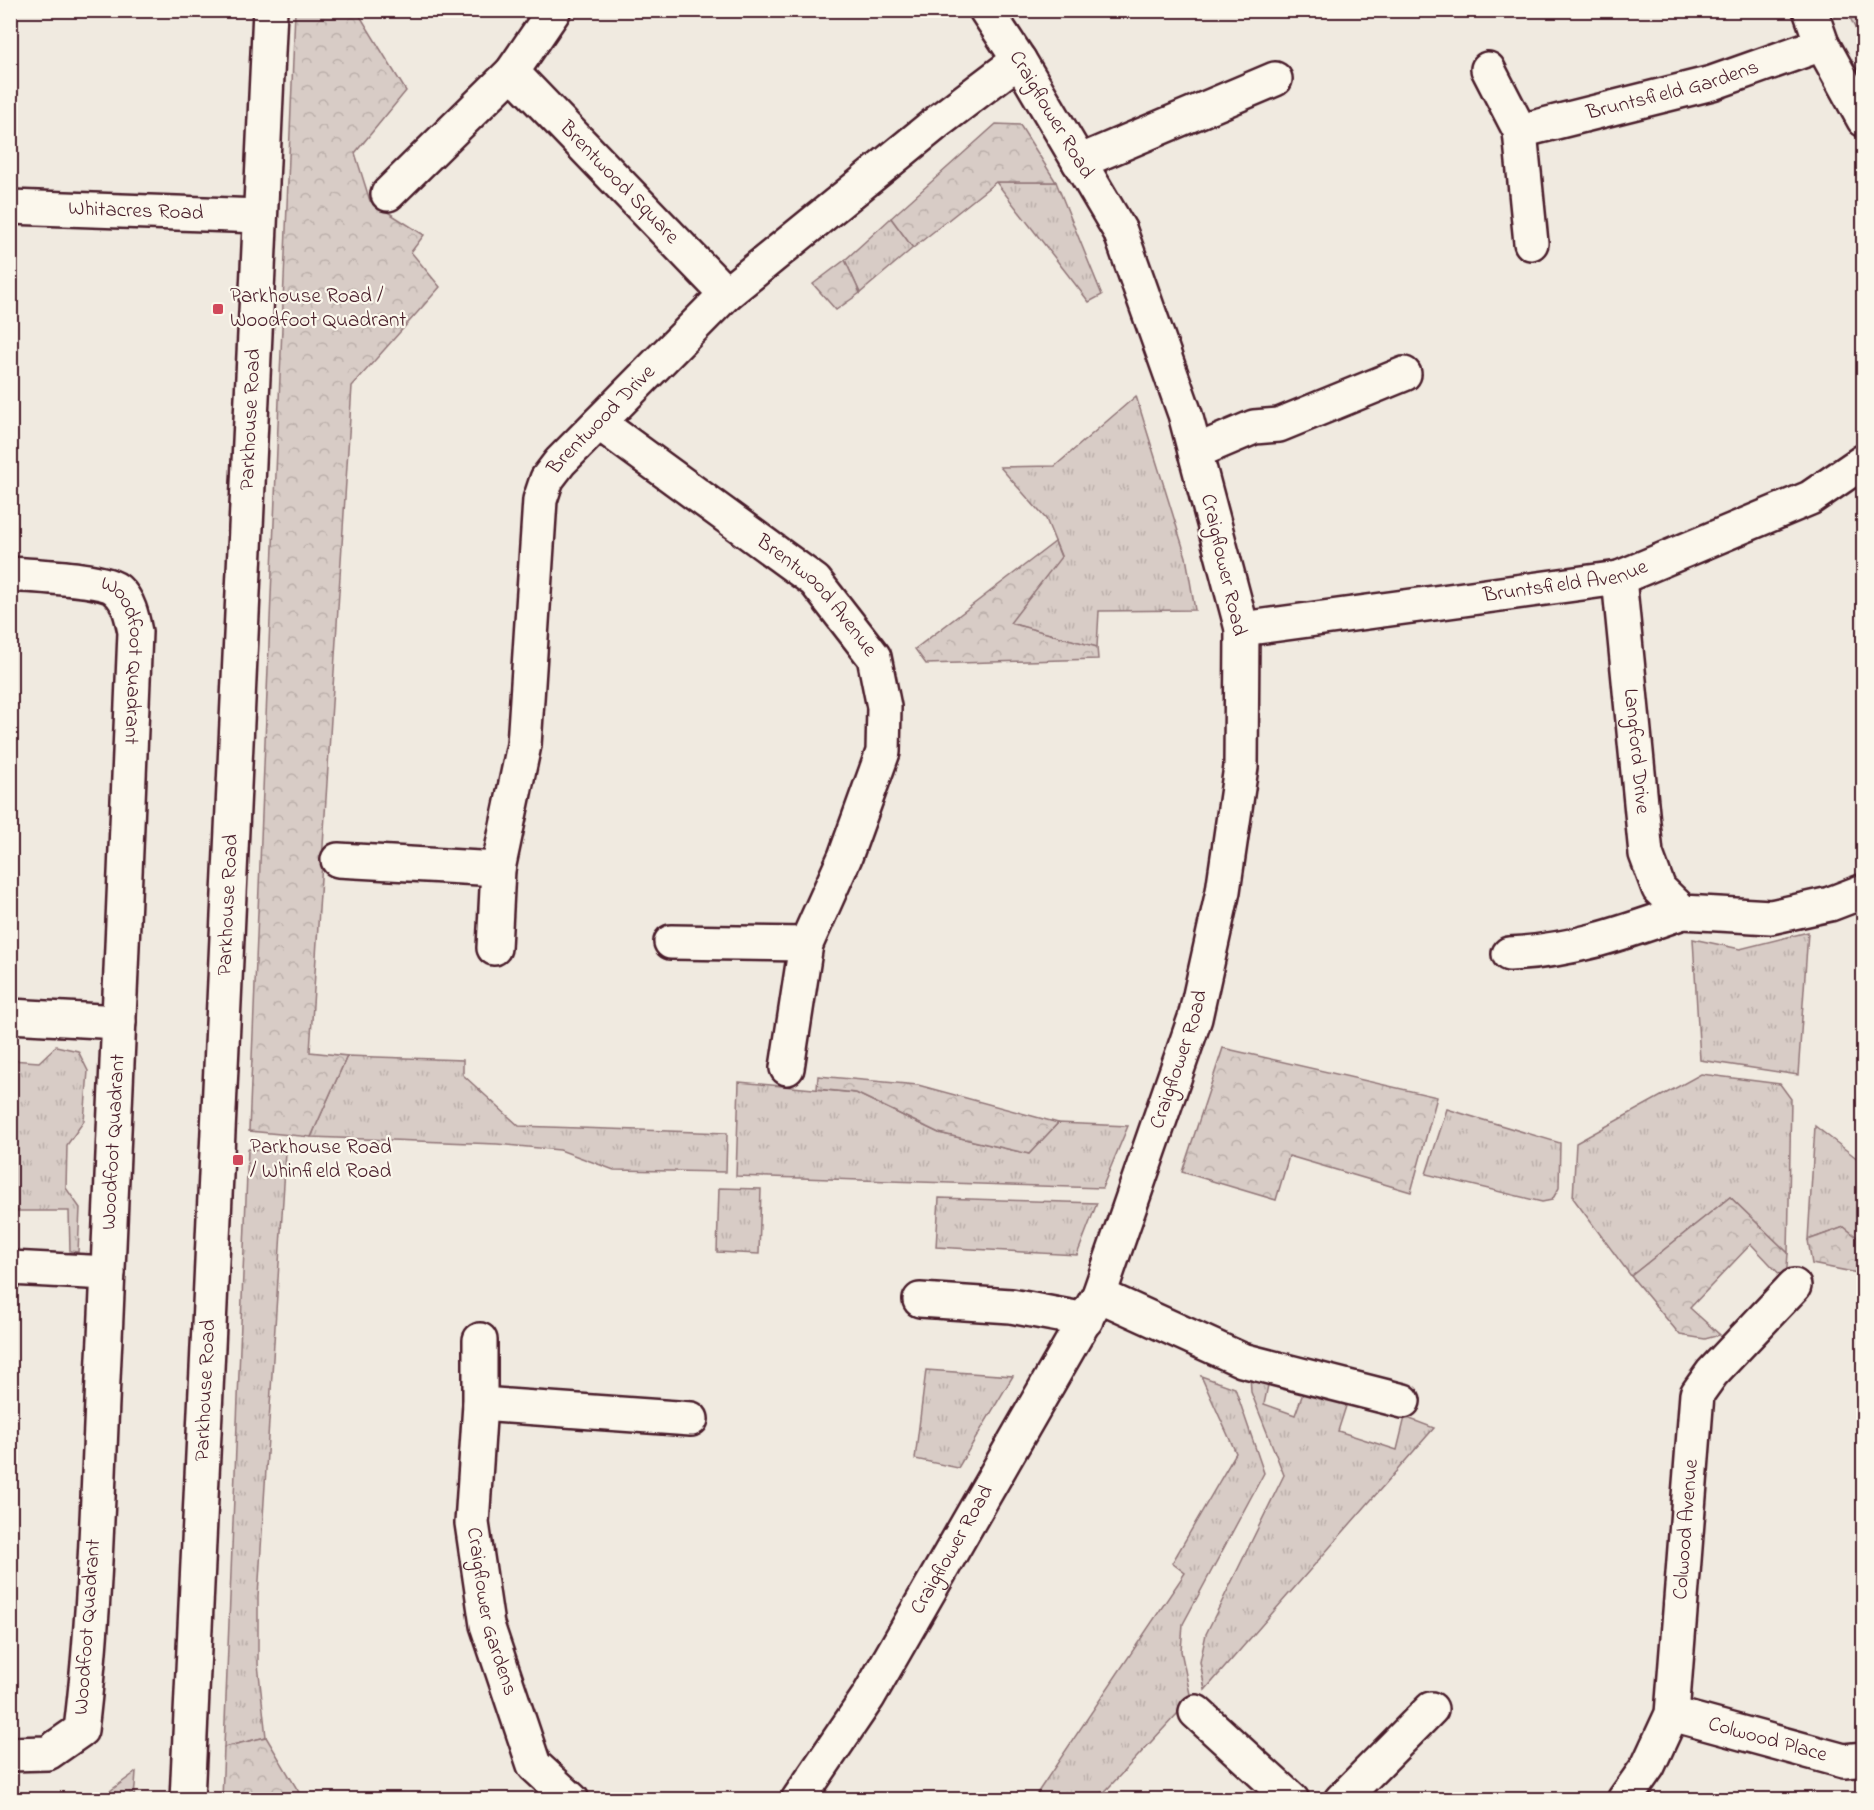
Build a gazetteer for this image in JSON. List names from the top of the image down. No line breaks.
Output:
{"streets":{"street":["Bruntsfield Gardens","Craigflower Road","Brentwood Square","Whitacres Road","Parkhouse Road","Brentwood Drive","Bruntsfield Avenue","Brentwood Avenue","Woodfoot Quadrant","Langford Drive","Colwood Avenue","Craigflower Gardens","Colwood Place"]},"crossings":[["Craigflower Road","Brentwood Drive"],["Craigflower Road","Bruntsfield Avenue"],["Brentwood Square","Brentwood Drive"],["Whitacres Road","Parkhouse Road"],["Brentwood Drive","Brentwood Avenue"],["Bruntsfield Avenue","Langford Drive"],["Colwood Avenue","Colwood Place"]],"places":{"transit":["Parkhouse Road / Woodfoot Quadrant","Parkhouse Road / Whinfield Road"]}}
